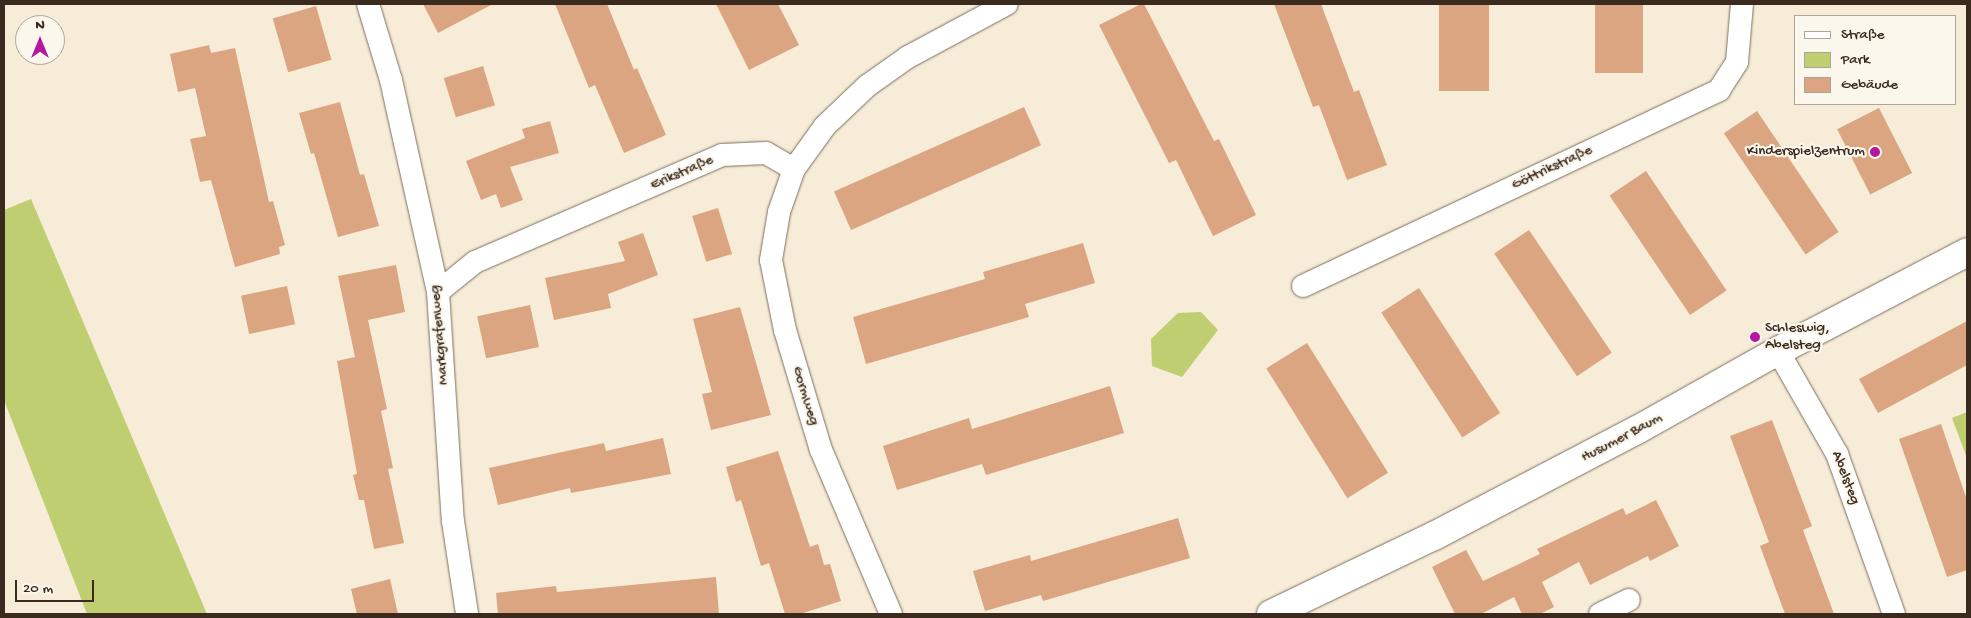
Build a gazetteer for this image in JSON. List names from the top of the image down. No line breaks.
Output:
{"streets":{"street":["Göttrikstraße","Erikstraße","Markgrafenweg","Gormweg","Husumer Baum","Abelsteg"]},"crossings":[["Erikstraße","Markgrafenweg"],["Erikstraße","Gormweg"],["Husumer Baum","Abelsteg"]],"places":["Kinderspielzentrum","Schleswig, Abelsteg"],"legend":["Straße","Park","Gebäude"],"scale_bar":"20 m","north":"top"}
